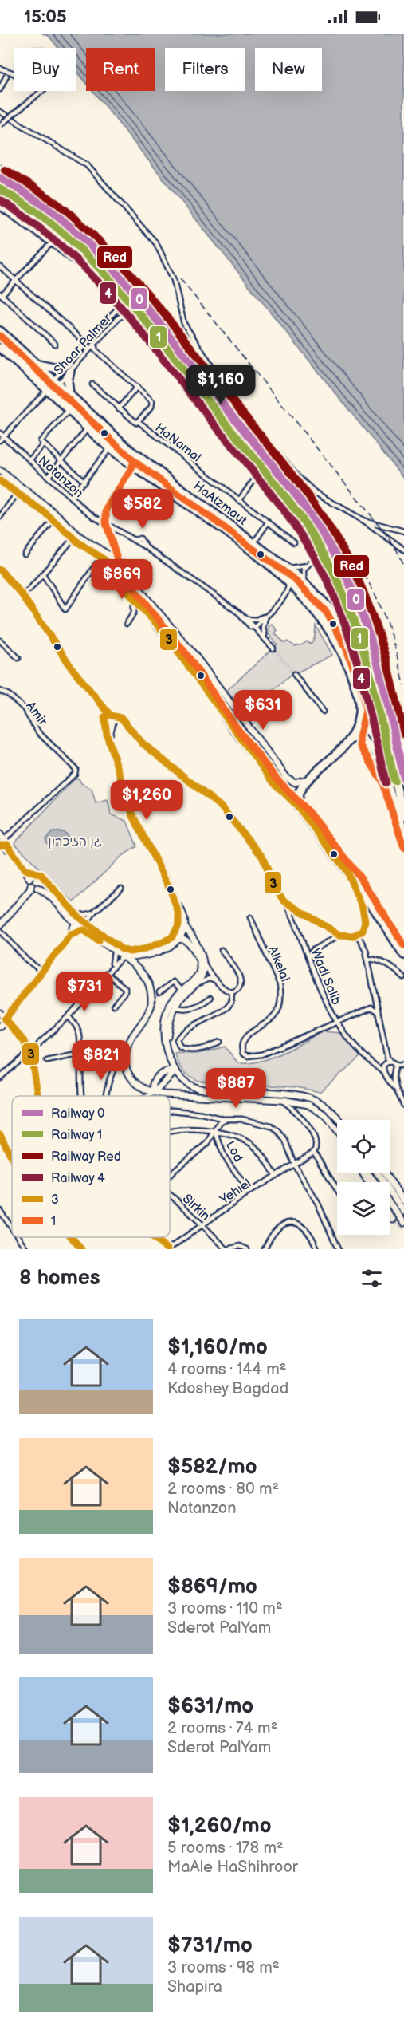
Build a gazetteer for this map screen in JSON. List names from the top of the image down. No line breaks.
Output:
{"streets":{"highway":["HaAtzmaut"],"street":["Shaar Palmer","HaNamal","Natanzon","Amir","Alkelai","Wadi Salib","Lod","Yehiel","Sirkin"]},"crossings":[["Shaar Palmer","HaNamal"],["Shaar Palmer","HaAtzmaut"],["Lod","Yehiel"],["Yehiel","Sirkin"]],"parks":["גן הזיכרון"],"lines":["rail line Red","rail line 0","rail line 1","rail line 4","transit line 1","transit line 3"],"legend":["Railway 0","Railway 1","Railway Red","Railway 4","3","1"],"page":{"status":"15:05","chip":["Buy","Rent","Filters","New"],"price":["$1,160","$582","$869","$631","$1,260","$731","$821","$887"],"heading":"8 homes","list":[{"name":"$1,160/mo","note":"4 rooms · 144 m² · Kdoshey Bagdad"},{"name":"$582/mo","note":"2 rooms · 80 m² · Natanzon"},{"name":"$869/mo","note":"3 rooms · 110 m² · Sderot PalYam"},{"name":"$631/mo","note":"2 rooms · 74 m² · Sderot PalYam"},{"name":"$1,260/mo","note":"5 rooms · 178 m² · MaAle HaShihroor"},{"name":"$731/mo","note":"3 rooms · 98 m² · Shapira"}]}}
